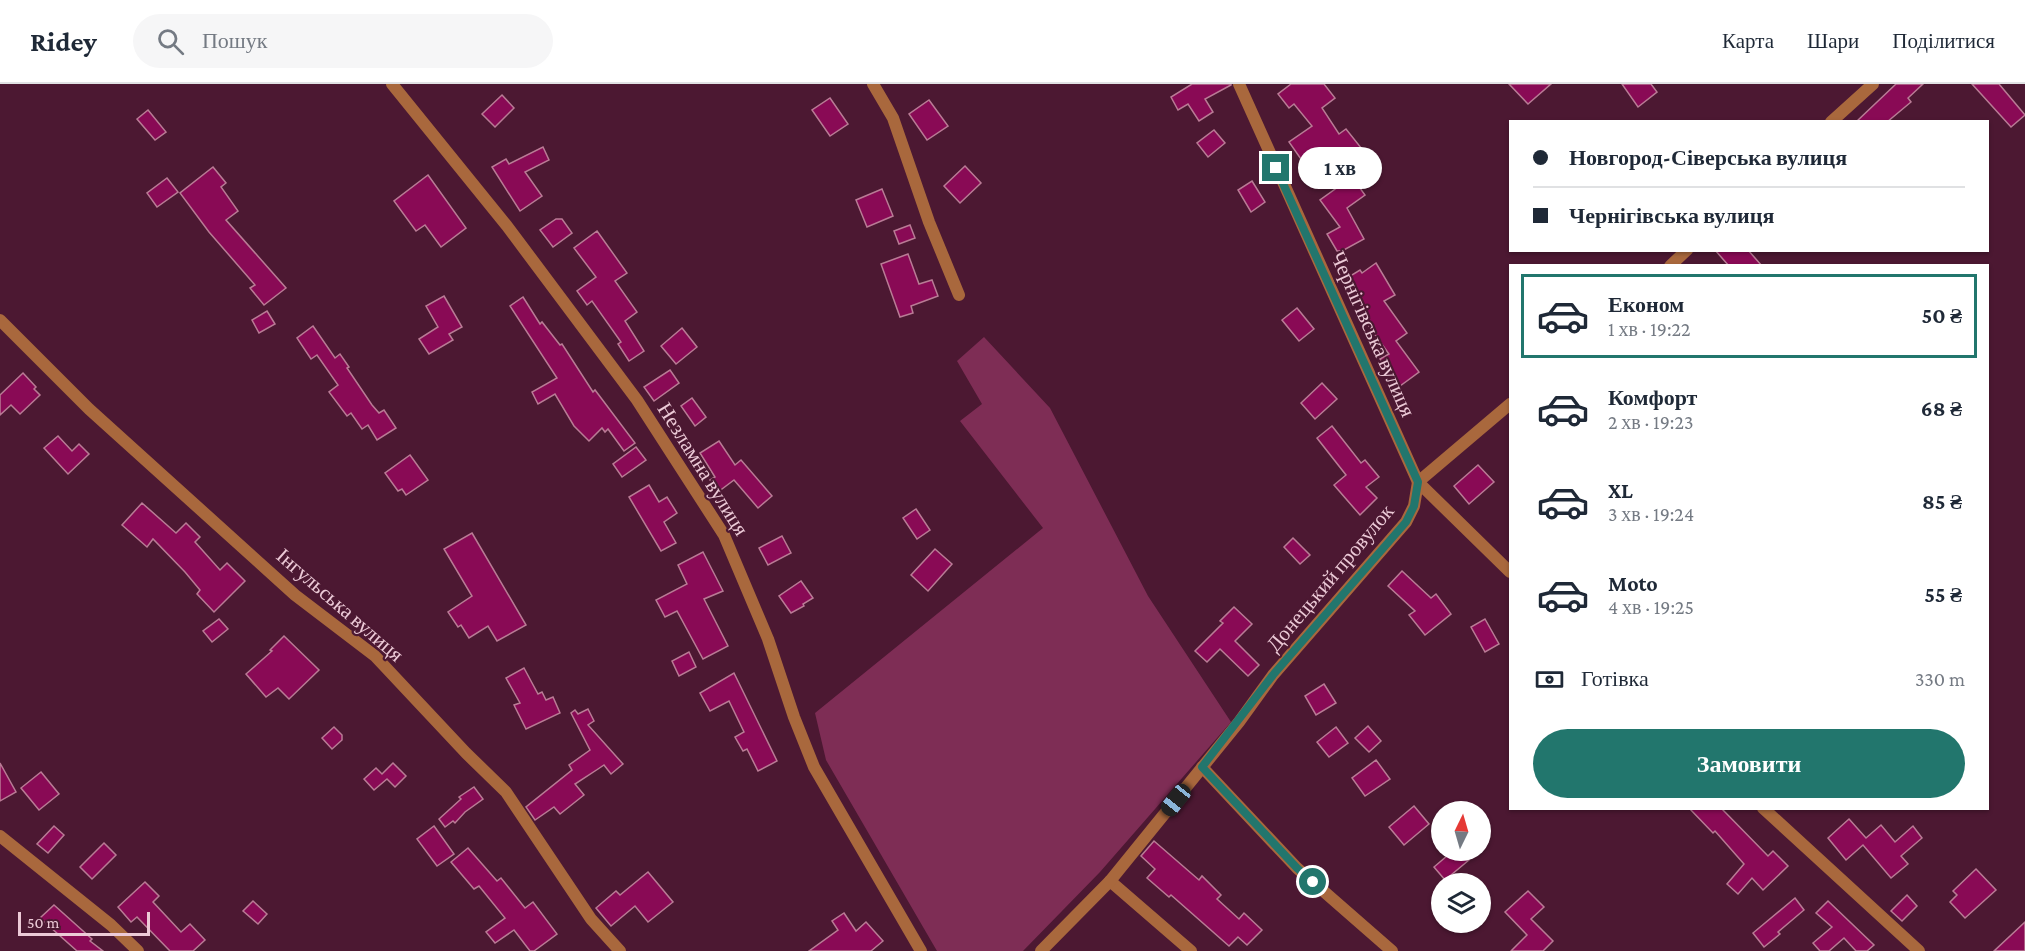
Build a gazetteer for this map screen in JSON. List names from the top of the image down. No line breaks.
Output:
{"streets":{"street":["Чернігівська вулиця","Незламна вулиця","Донецький провулок","Інгульська вулиця"]},"crossings":[["Чернігівська вулиця","Донецький провулок"]],"scale_bar":"50 m","north":"top","page":{"header":"Ridey","search":"Пошук","nav":["Карта","Шари","Поділитися"],"banner":["Новгород-Сіверська вулиця","Чернігівська вулиця"],"bubble":"1 хв","list":[{"name":"Економ","note":"1 хв · 19:22","value":"50 ₴"},{"name":"Комфорт","note":"2 хв · 19:23","value":"68 ₴"},{"name":"XL","note":"3 хв · 19:24","value":"85 ₴"},{"name":"Moto","note":"4 хв · 19:25","value":"55 ₴"}],"pay":["Готівка","330 m"],"buttons":"Замовити","scale":"50 m"}}
